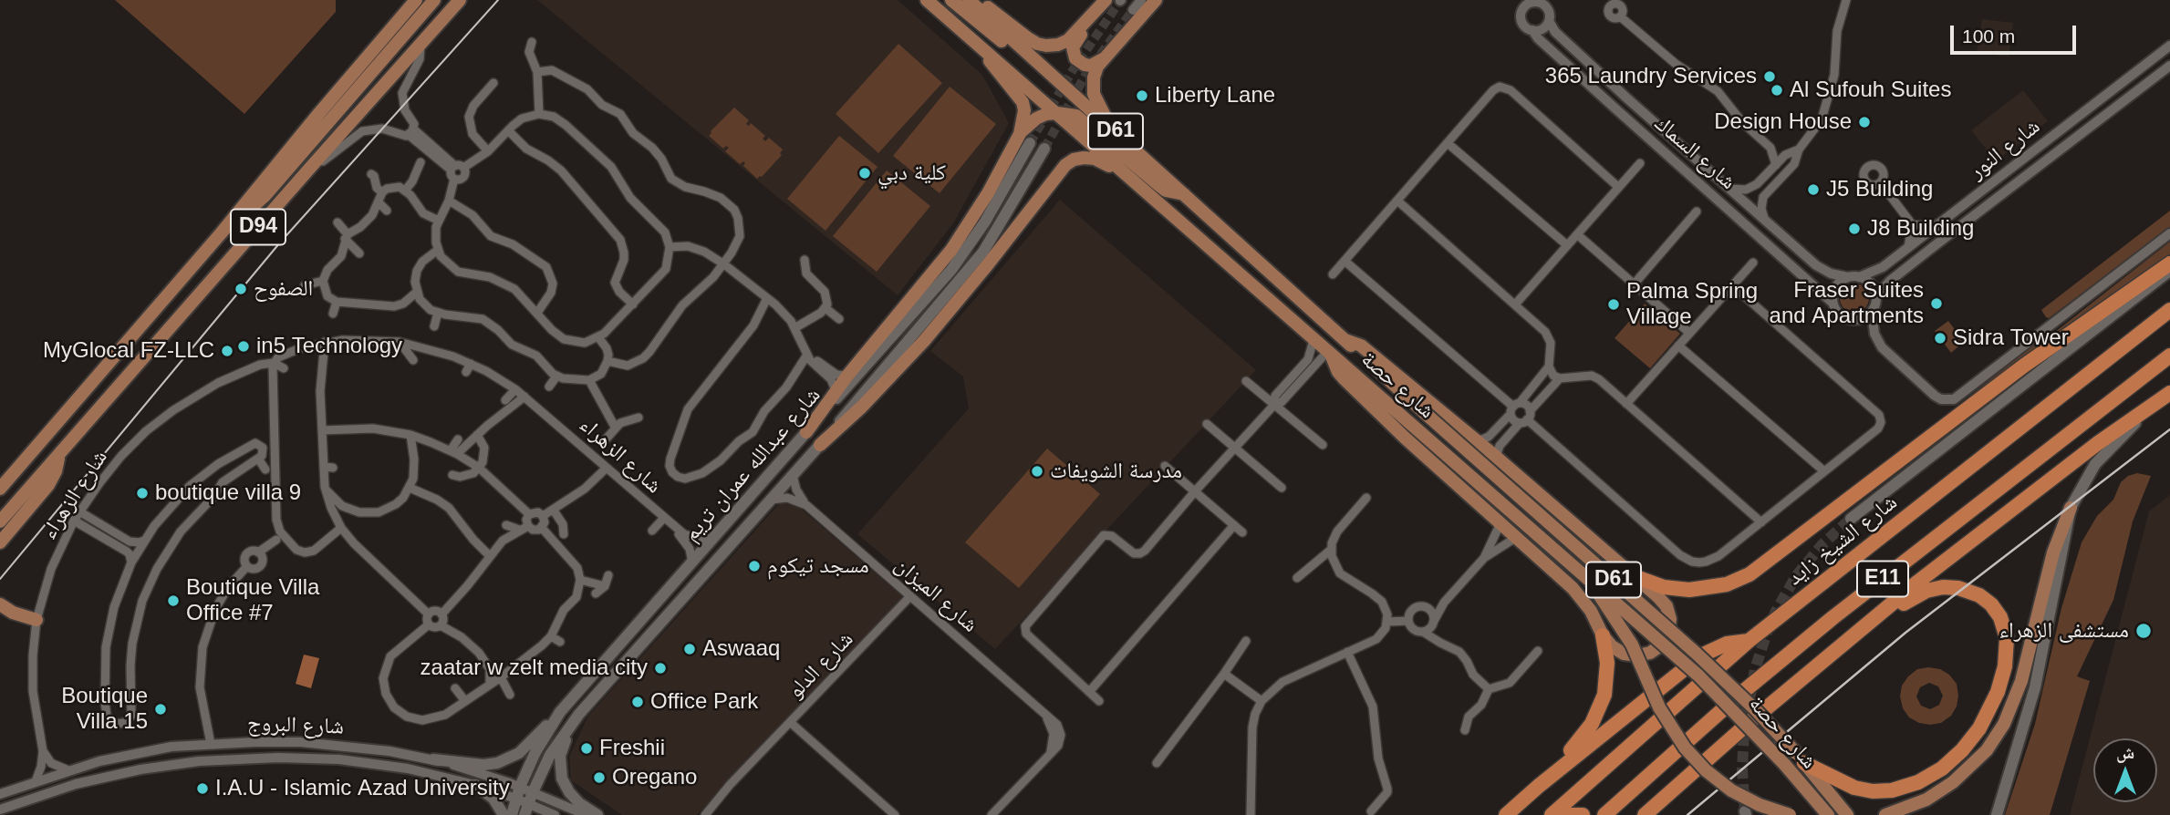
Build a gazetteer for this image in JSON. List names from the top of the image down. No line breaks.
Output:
{"streets":{"highway":["شارع الشيخ زايد","E11"],"main road":["D61","D94","شارع حصة","شارع عبدالله عمران تريم"],"street":["شارع النور","شارع السماك","شارع الزهراء","شارع الميزان","شارع الدلو","شارع البروج"]},"crossings":[["شارع النور","شارع السماك"],["شارع الزهراء","شارع عبدالله عمران تريم"],["شارع الزهراء","شارع البروج"],["شارع عبدالله عمران تريم","شارع الميزان"],["شارع عبدالله عمران تريم","شارع البروج"],["شارع الميزان","شارع الدلو"]],"places":["365 Laundry Services","Al Sufouh Suites","Liberty Lane","Design House","كلية دبي","J5 Building","J8 Building","الصفوح","Fraser Suites and Apartments","Palma Spring Village","Sidra Tower","in5 Technology","MyGlocal FZ-LLC","مدرسة الشويفات","boutique villa 9","مسجد تيكوم","Boutique Villa Office #7","مستشفى الزهراء","Aswaaq","zaatar w zelt media city","Office Park","Boutique Villa 15","Freshii","Oregano","I.A.U - Islamic Azad University"],"scale_bar":"100 m","north":"top"}
